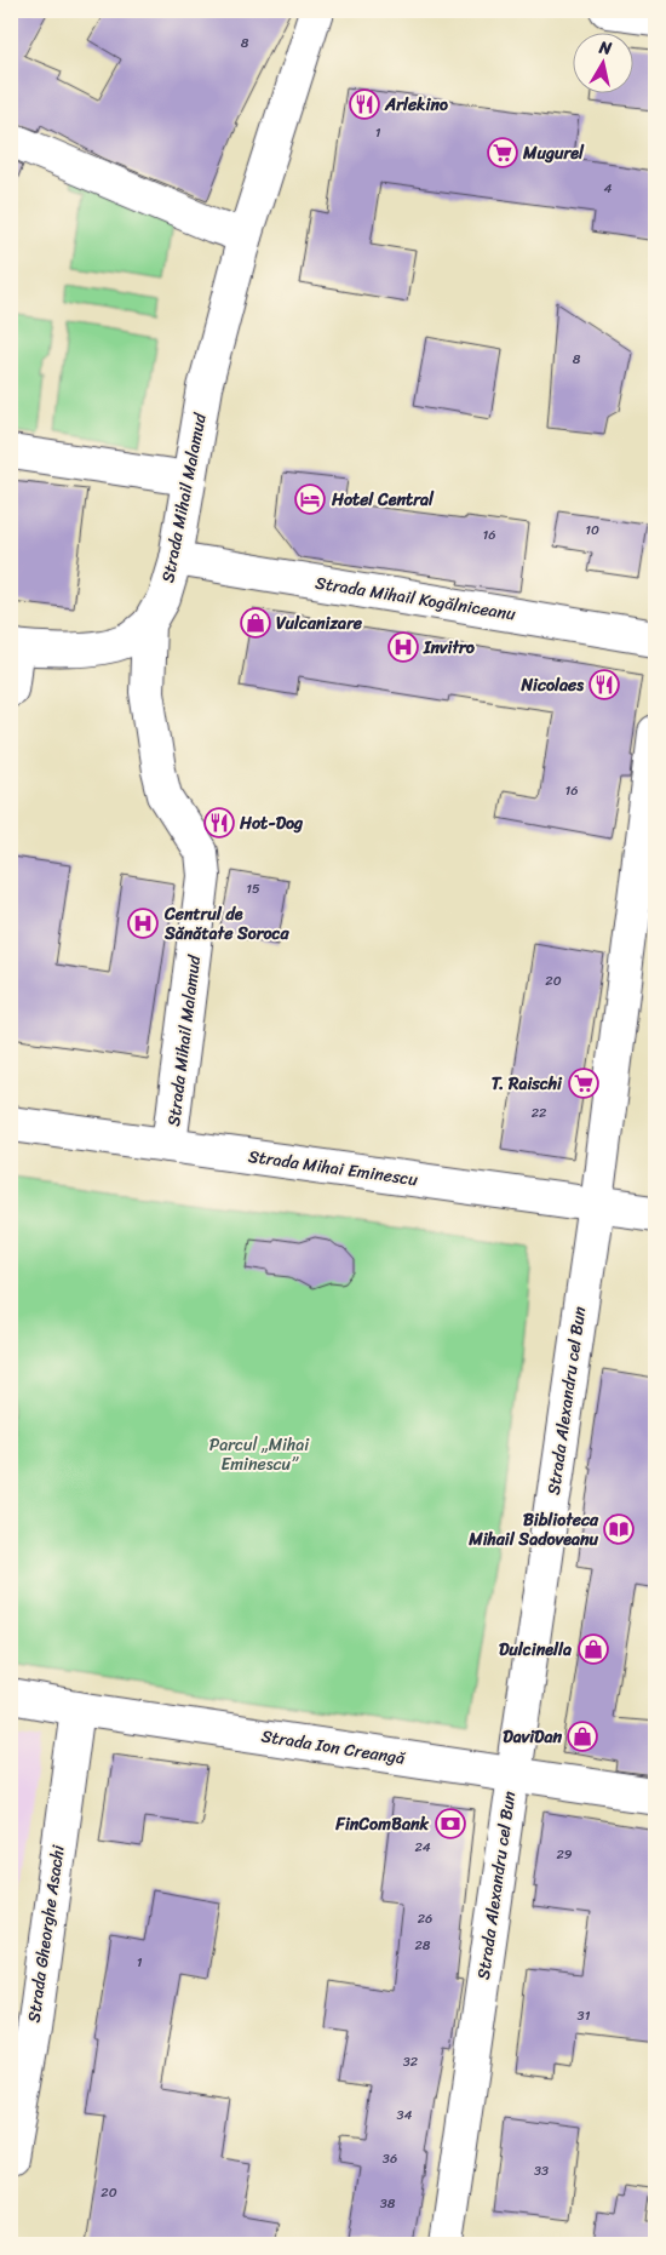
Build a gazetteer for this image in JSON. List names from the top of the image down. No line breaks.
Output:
{"streets":{"street":["Strada Mihail Malamud","Strada Mihail Kogălniceanu","Strada Mihai Eminescu","Strada Alexandru cel Bun","Strada Ion Creangă","Strada Gheorghe Asachi"]},"crossings":[["Strada Mihail Malamud","Strada Mihail Kogălniceanu"],["Strada Mihail Malamud","Strada Mihai Eminescu"],["Strada Mihai Eminescu","Strada Alexandru cel Bun"],["Strada Alexandru cel Bun","Strada Ion Creangă"],["Strada Ion Creangă","Strada Gheorghe Asachi"]],"parks":["Parcul „Mihai Eminescu”"],"places":{"restaurant":["Arlekino","Nicolaes","Hot-Dog"],"supermarket":["Mugurel","T. Raischi"],"hotel":["Hotel Central"],"shop":["Vulcanizare","Dulcinella","DaviDan"],"hospital":["Invitro","Centrul de Sănătate Soroca"],"library":["Biblioteca Mihail Sadoveanu"],"bank":["FinComBank"]},"house_numbers":["8","1","4","8","10","16","16","15","20","22","24","29","26","28","1","31","32","34","36","33","20","38"],"north":"top"}
